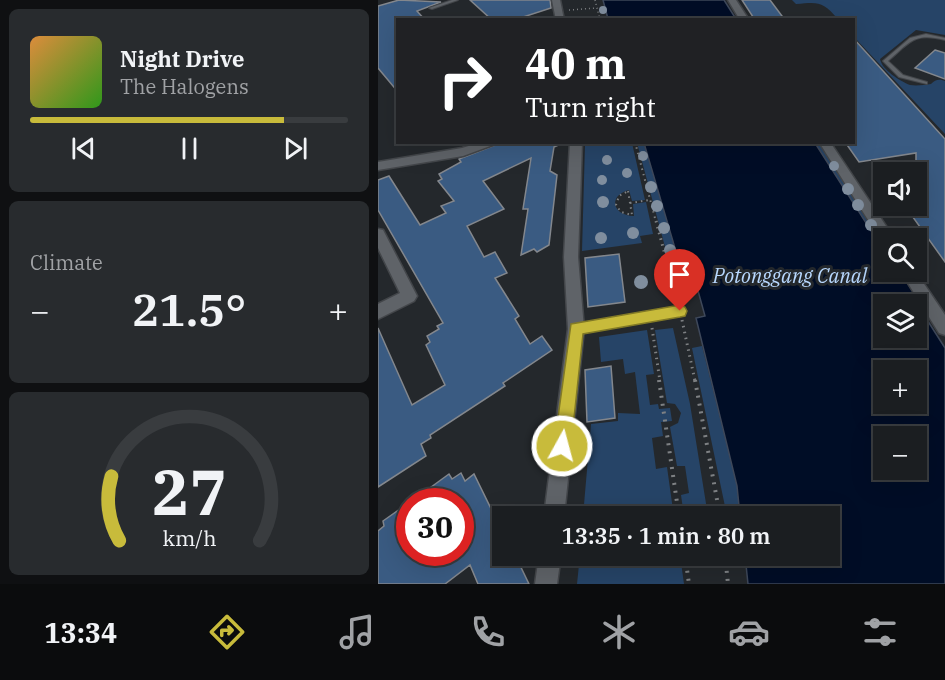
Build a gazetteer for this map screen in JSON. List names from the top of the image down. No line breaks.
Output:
{"water":["Potonggang Canal"],"page":{"turn":["40 m","Turn right"],"song":["Night Drive","The Halogens"],"map_buttons":["+","−"],"tile":"Climate","heat":["−","21.5°","+"],"limit":"30","trip":"13:35 · 1 min · 80 m","tabs":"13:34","gauge":["27","km/h"]}}
